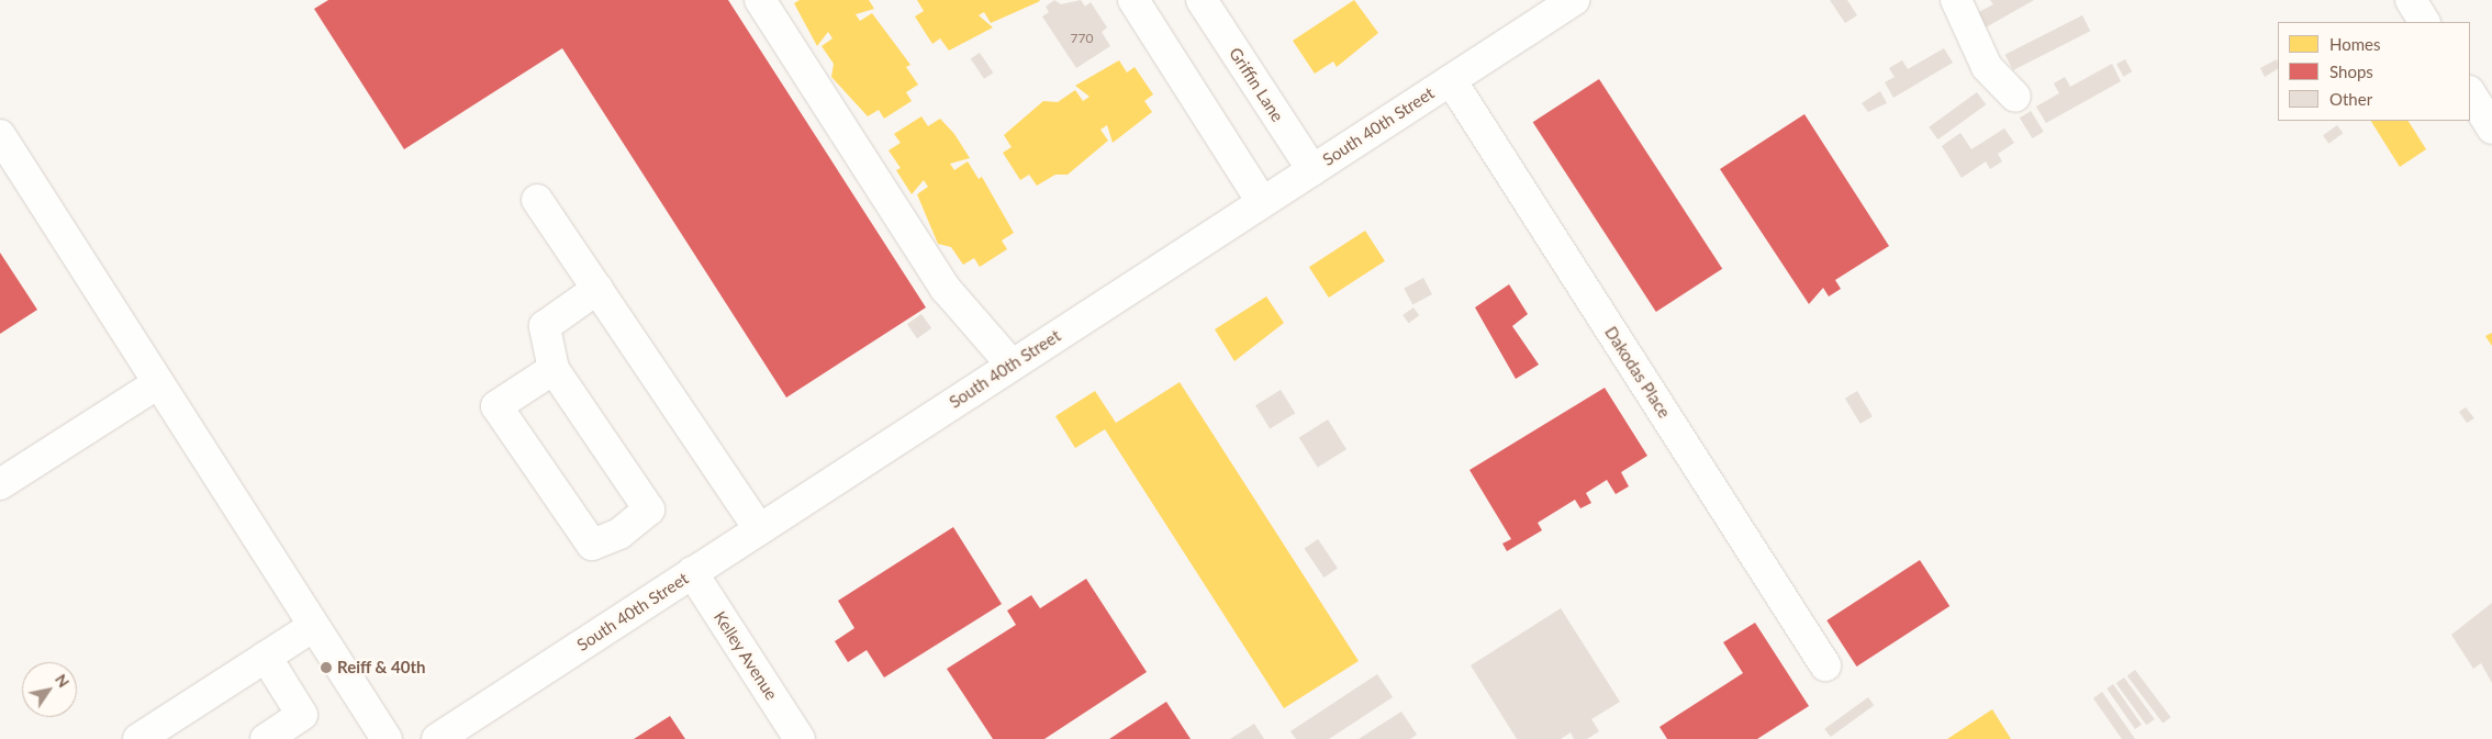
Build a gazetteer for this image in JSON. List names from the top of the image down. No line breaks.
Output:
{"streets":{"street":["Griffin Lane","South 40th Street","Dakodas Place","Kelley Avenue"]},"crossings":[["Griffin Lane","South 40th Street"],["South 40th Street","Dakodas Place"],["South 40th Street","Kelley Avenue"]],"places":["Reiff & 40th"],"house_numbers":["770"],"legend":["Homes","Shops","Other"],"north":"top right"}
